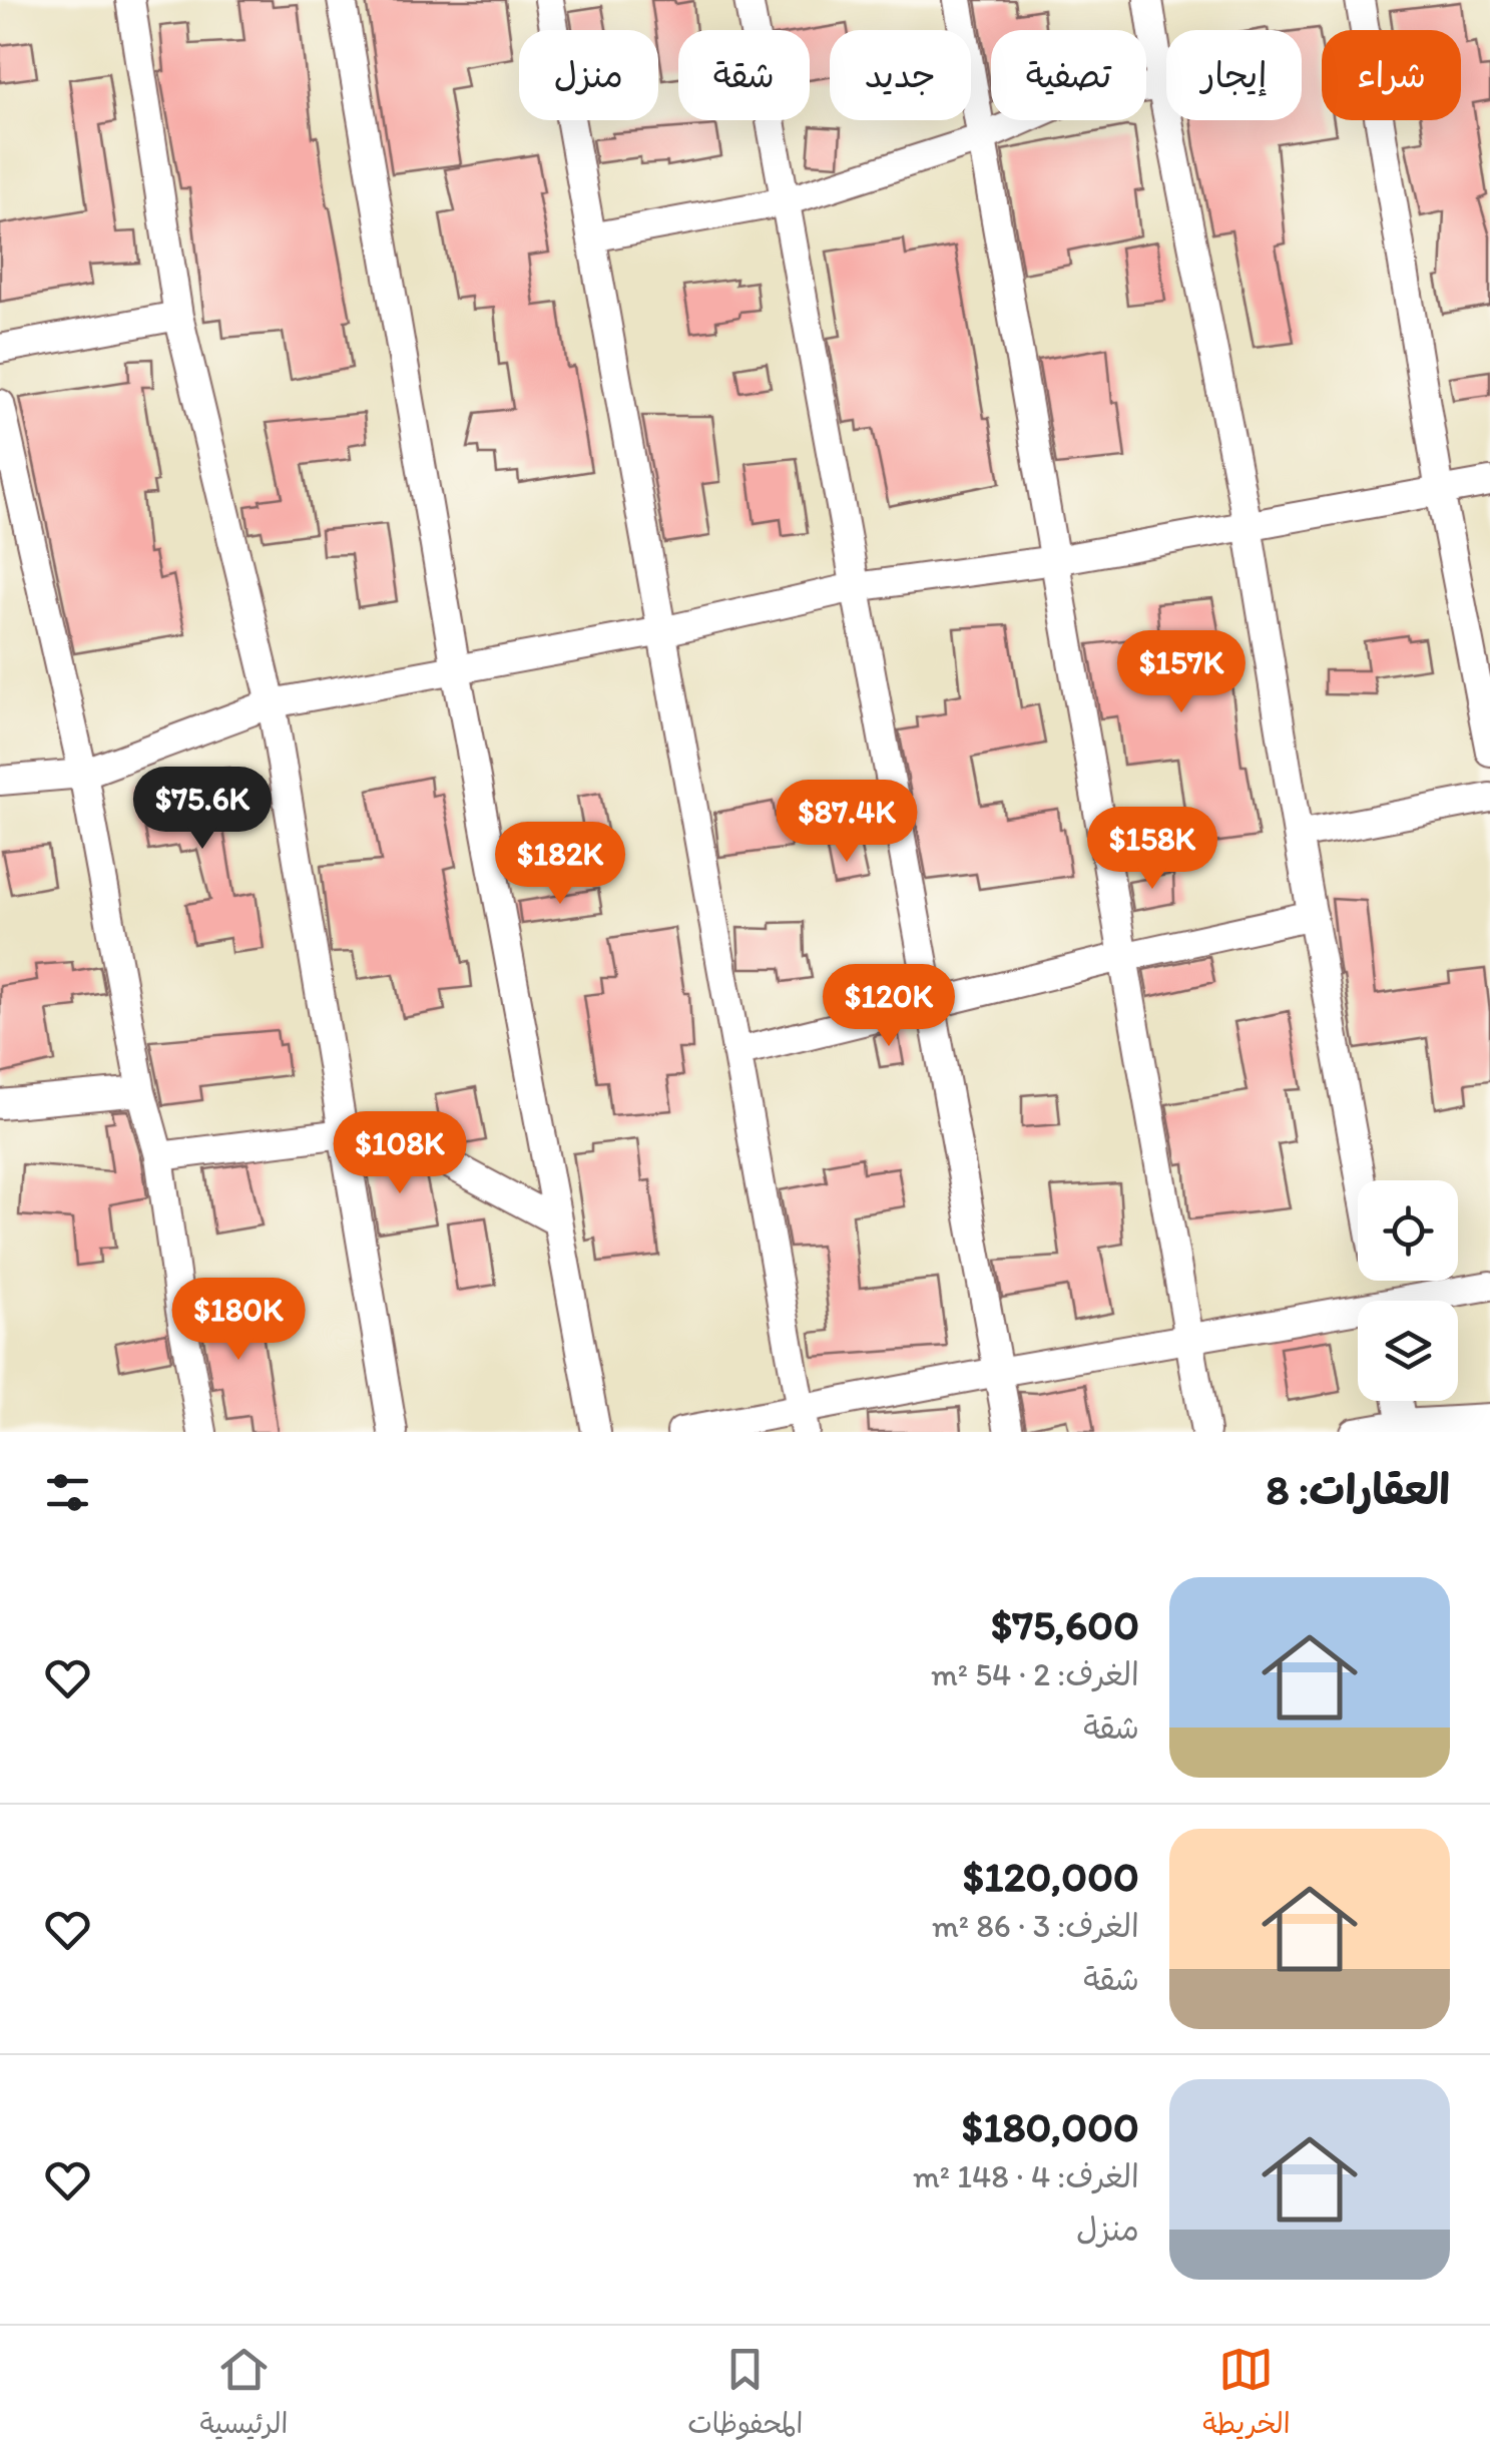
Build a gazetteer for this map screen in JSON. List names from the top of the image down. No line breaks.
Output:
{"page":{"chip":["شراء","إيجار","تصفية","جديد","شقة","منزل"],"price":["$157K","$75.6K","$87.4K","$158K","$182K","$120K","$108K","$180K"],"heading":"العقارات: 8","list":[{"name":"$75,600","note":"الغرف: 2 · 54 m² · شقة"},{"name":"$120,000","note":"الغرف: 3 · 86 m² · شقة"},{"name":"$180,000","note":"الغرف: 4 · 148 m² · منزل"}],"tabs":["الخريطة","المحفوظات","الرئيسية"]}}
